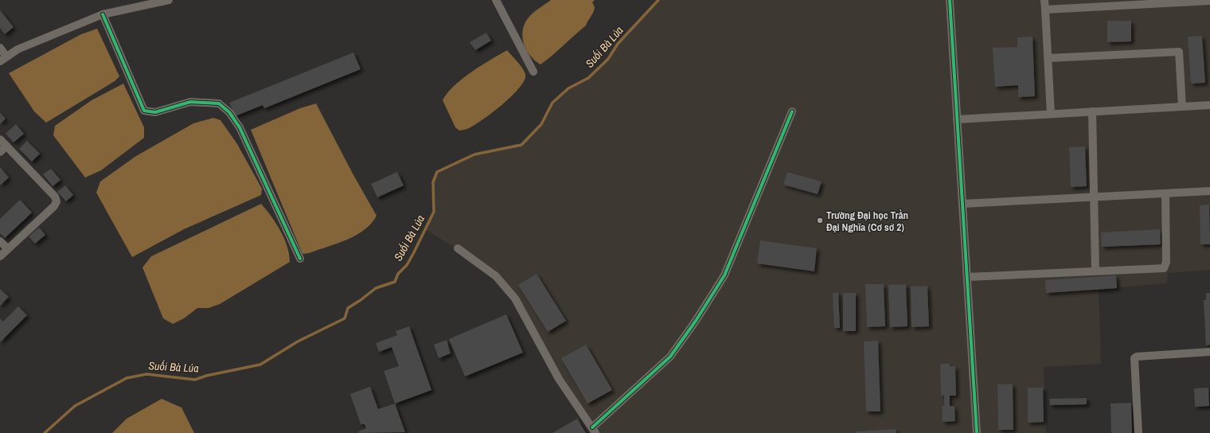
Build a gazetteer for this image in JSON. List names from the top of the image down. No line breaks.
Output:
{"water":["Suối Bà Lúa"],"places":["Trường Đại học Trần Đại Nghĩa (Cơ sở 2)"]}
